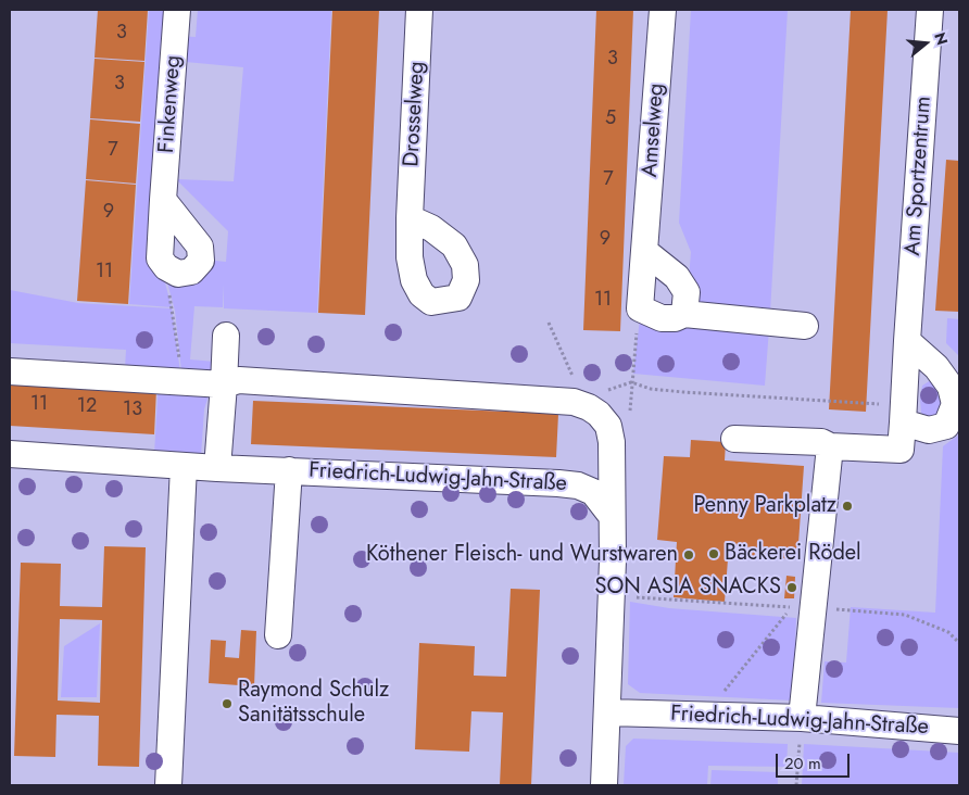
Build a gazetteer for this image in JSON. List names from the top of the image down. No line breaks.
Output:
{"streets":{"street":["Finkenweg","Drosselweg","Amselweg","Am Sportzentrum","Friedrich-Ludwig-Jahn-Straße"]},"places":["Penny Parkplatz","Bäckerei Rödel","Köthener Fleisch- und Wurstwaren","SON ASIA SNACKS","Raymond Schulz Sanitätsschule"],"house_numbers":["3","3","3","5","7","7","9","9","11","11","11","12","13"],"scale_bar":"20 m","north":"right"}
